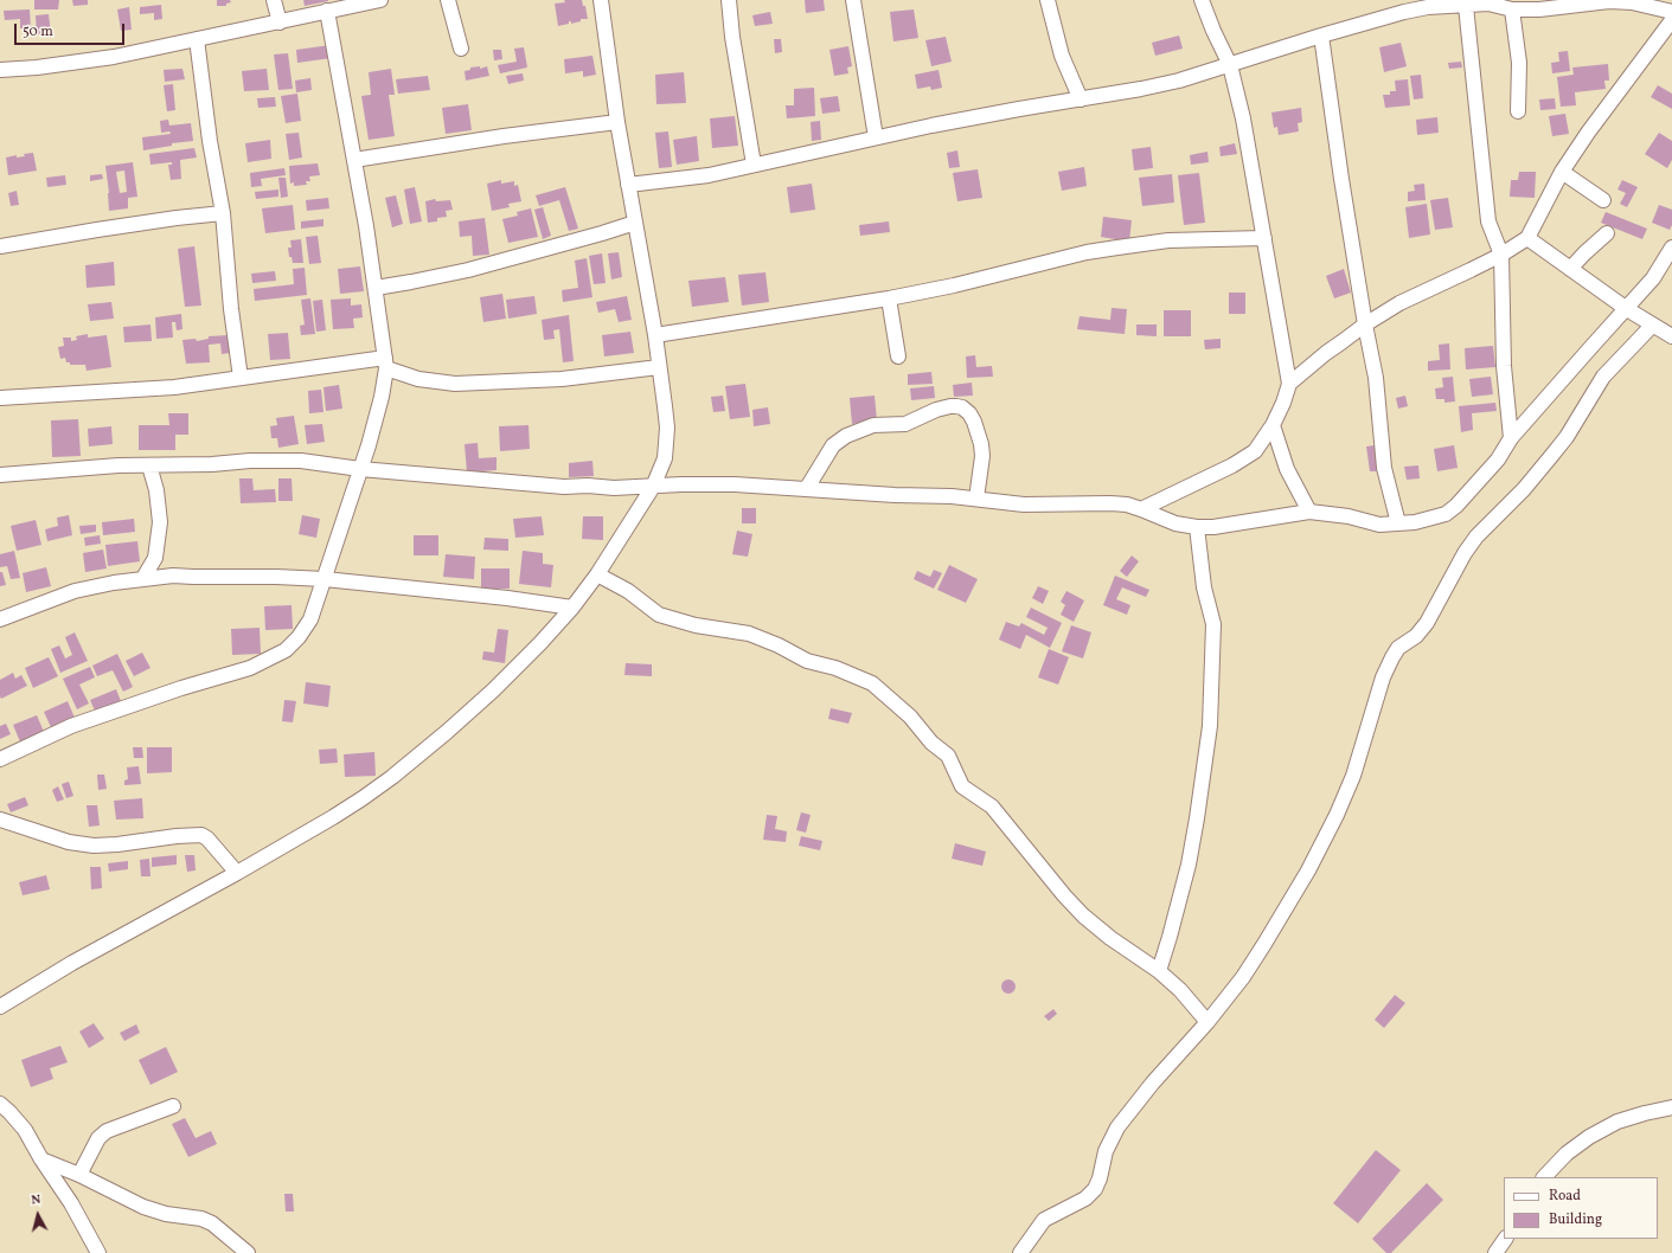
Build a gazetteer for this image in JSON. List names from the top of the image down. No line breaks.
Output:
{"legend":["Road","Building"],"scale_bar":"50 m","north":"top"}
